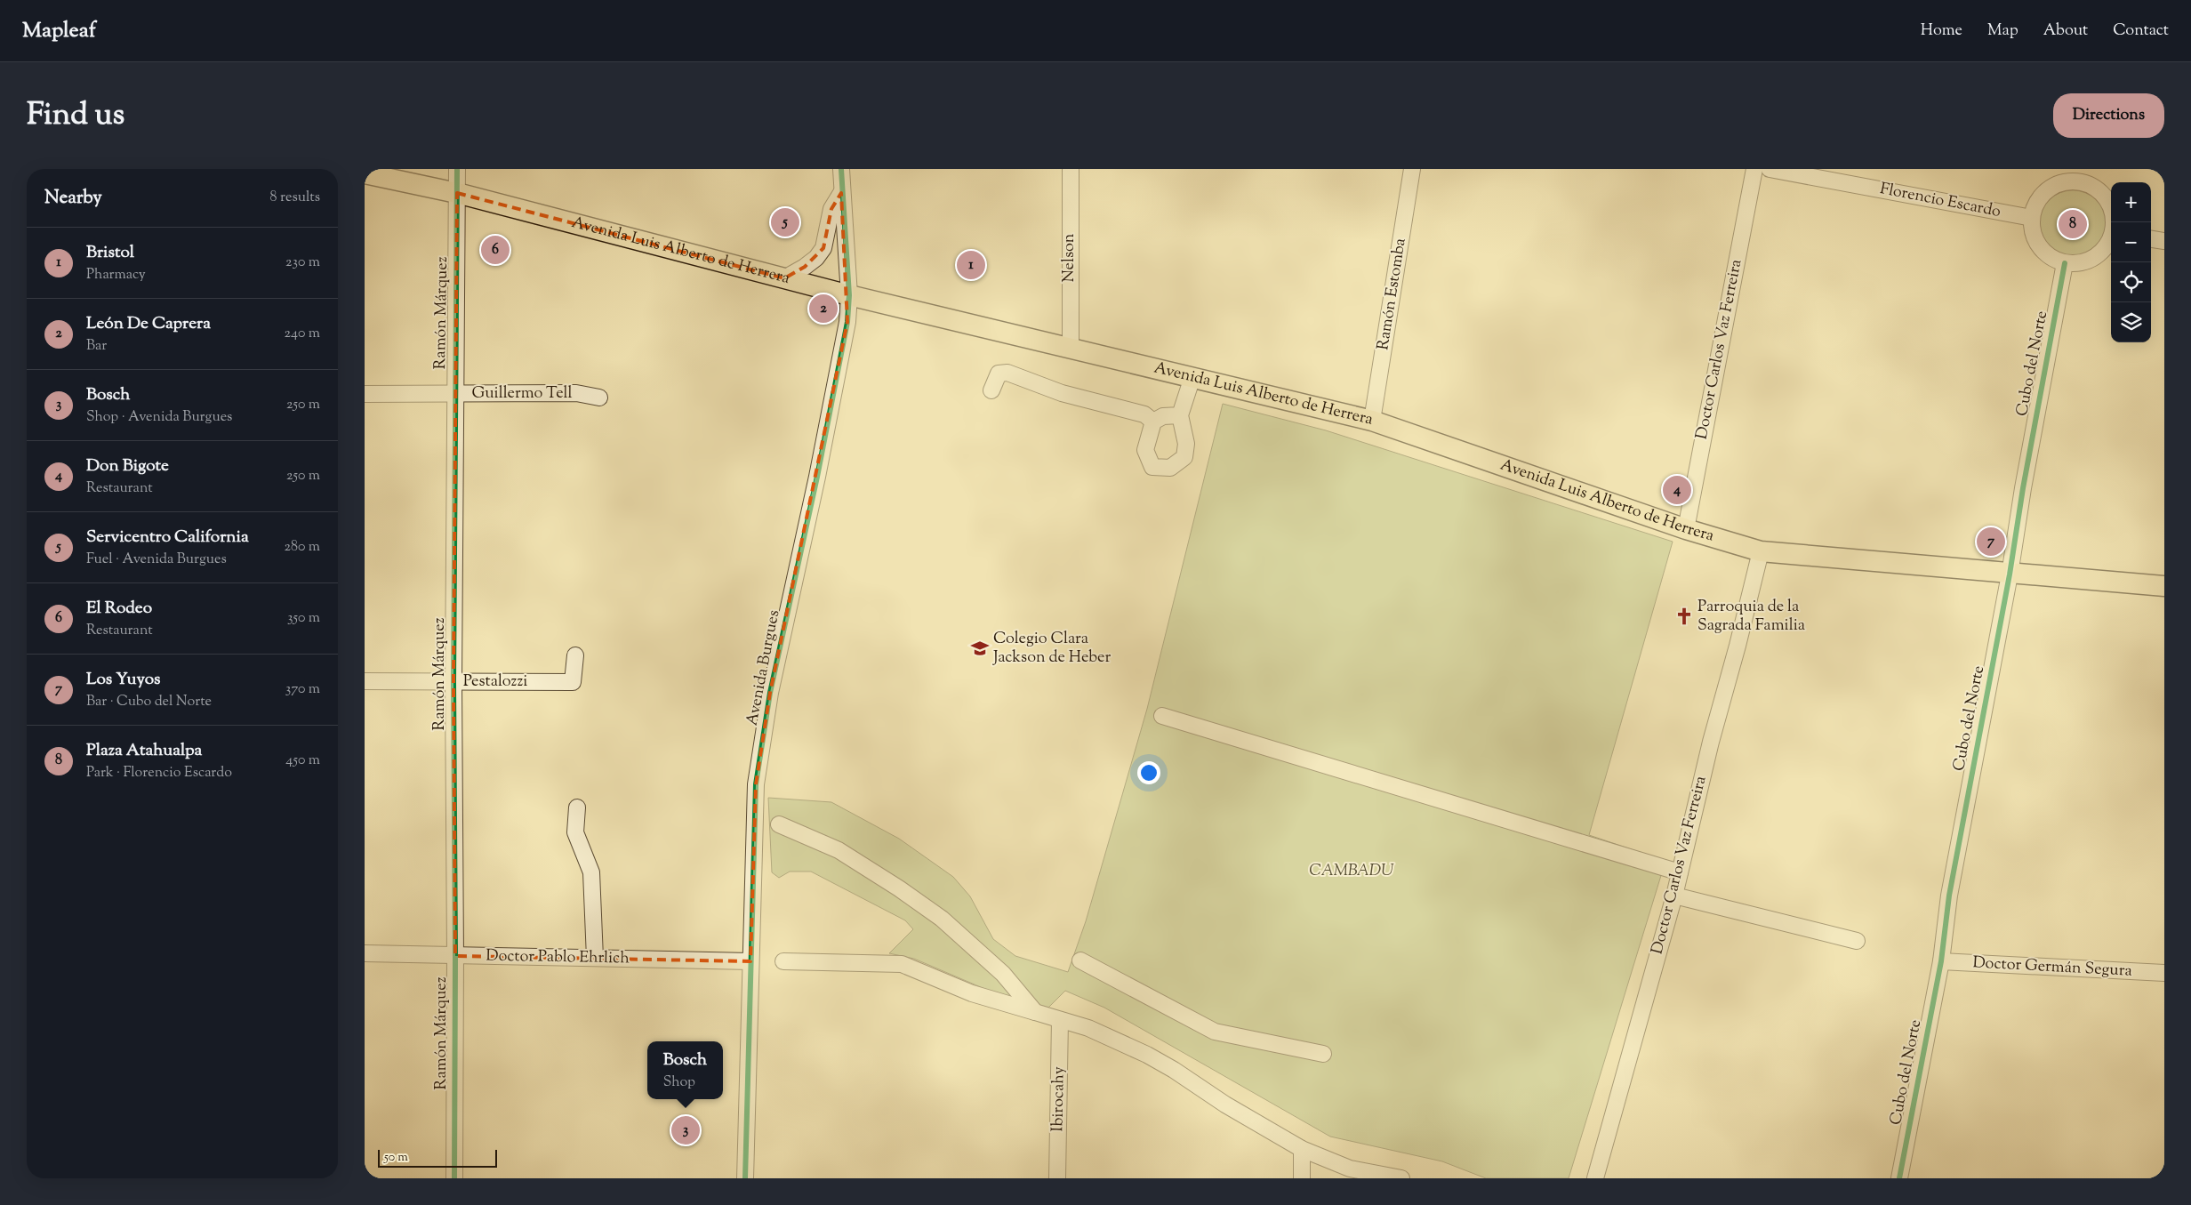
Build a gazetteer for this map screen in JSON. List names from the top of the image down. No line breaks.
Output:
{"streets":{"main road":["Avenida Luis Alberto de Herrera"],"street":["Florencio Escardo","Nelson","Ramón Estomba","Ramón Márquez","Doctor Carlos Vaz Ferreira","Cubo del Norte","Guillermo Tell","Avenida Burgues","Pestalozzi","Doctor Pablo Ehrlich","Doctor Germán Segura","Ibirocahy"]},"crossings":[["Avenida Luis Alberto de Herrera","Nelson"],["Avenida Luis Alberto de Herrera","Ramón Estomba"],["Avenida Luis Alberto de Herrera","Ramón Márquez"],["Avenida Luis Alberto de Herrera","Doctor Carlos Vaz Ferreira"],["Avenida Luis Alberto de Herrera","Cubo del Norte"],["Avenida Luis Alberto de Herrera","Avenida Burgues"],["Ramón Márquez","Guillermo Tell"],["Ramón Márquez","Pestalozzi"],["Ramón Márquez","Doctor Pablo Ehrlich"],["Cubo del Norte","Doctor Germán Segura"],["Avenida Burgues","Doctor Pablo Ehrlich"]],"parks":["CAMBADU"],"places":{"church":["Parroquia de la Sagrada Familia"],"school or university":["Colegio Clara Jackson de Heber"]},"scale_bar":"50 m","page":{"header":"Mapleaf","nav":["Home","Map","About","Contact"],"title":"Find us","buttons":"Directions","heading":["Nearby","8 results"],"map_buttons":["+","−"],"pins":["5","8","6","1","2","4","7","3"],"list":[{"mark":"1","name":"Bristol","note":"Pharmacy","value":"230 m"},{"mark":"2","name":"León De Caprera","note":"Bar","value":"240 m"},{"mark":"3","name":"Bosch","note":"Shop · Avenida Burgues","value":"250 m"},{"mark":"4","name":"Don Bigote","note":"Restaurant","value":"250 m"},{"mark":"5","name":"Servicentro California","note":"Fuel · Avenida Burgues","value":"280 m"},{"mark":"6","name":"El Rodeo","note":"Restaurant","value":"350 m"},{"mark":"7","name":"Los Yuyos","note":"Bar · Cubo del Norte","value":"370 m"},{"mark":"8","name":"Plaza Atahualpa","note":"Park · Florencio Escardo","value":"450 m"}],"popup":["Bosch","Shop"],"scale":"50 m"}}
